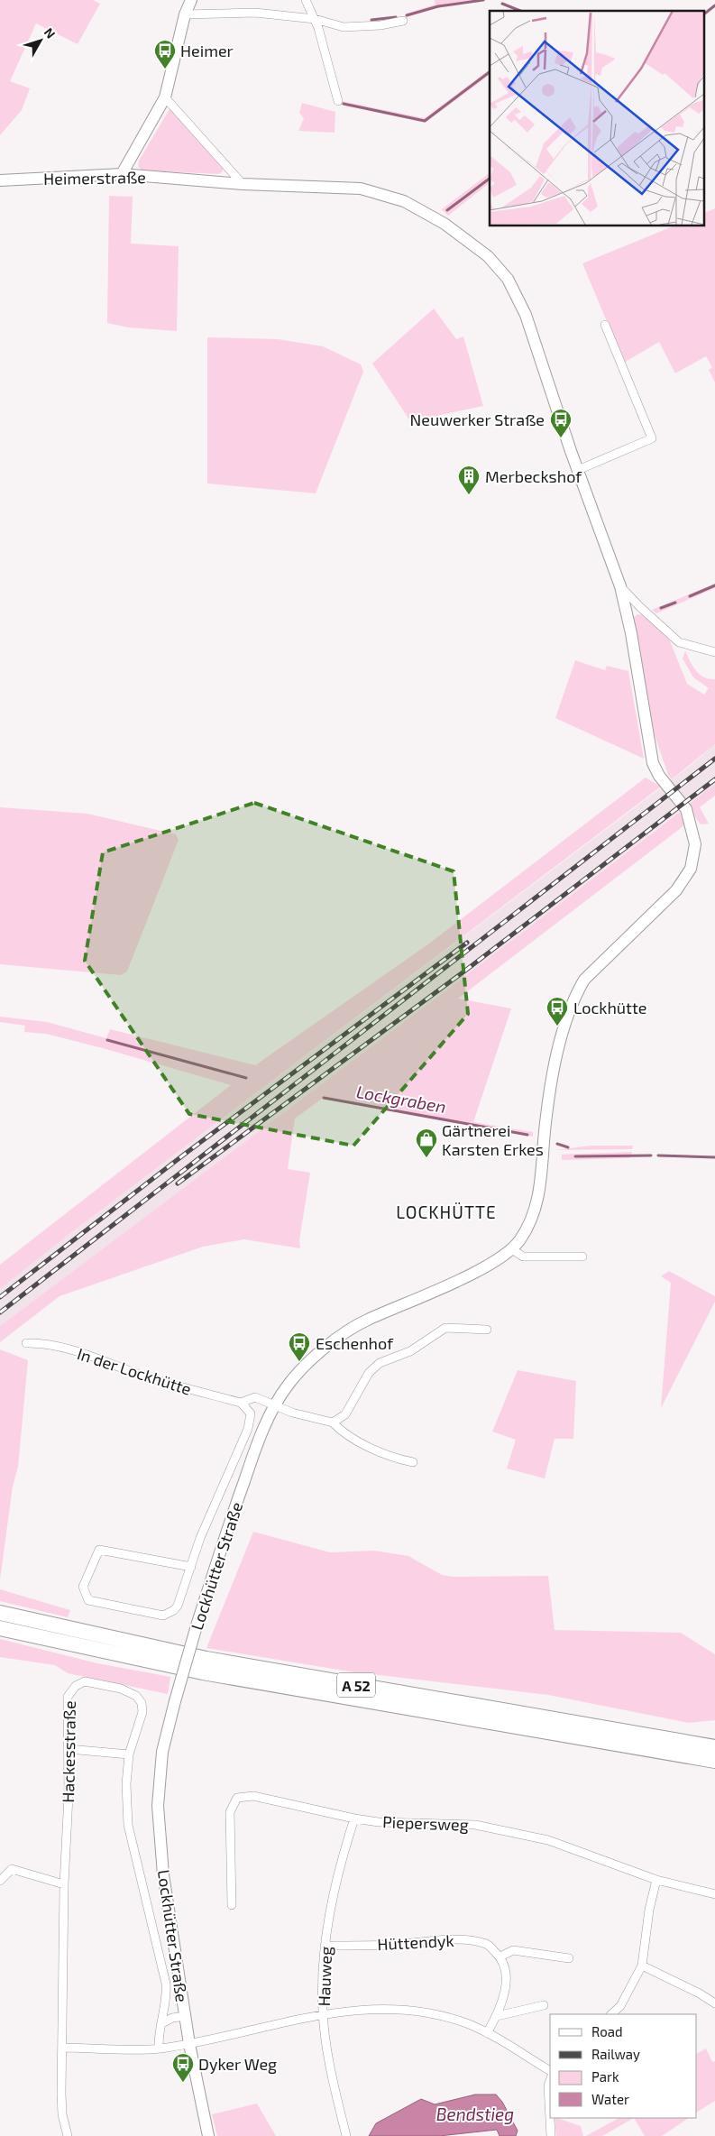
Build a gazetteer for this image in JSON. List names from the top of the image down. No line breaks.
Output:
{"streets":{"highway":["A 52"],"street":["Heimerstraße","In der Lockhütte","Lockhütter Straße","Hackesstraße","Piepersweg","Hüttendyk","Hauweg"]},"crossings":[["In der Lockhütte","Lockhütter Straße"],["Lockhütter Straße","Hackesstraße"],["Piepersweg","Hauweg"],["Hüttendyk","Hauweg"]],"districts":["LOCKHÜTTE"],"water":["Lockgraben","Bendstieg"],"places":{"bus stop":["Heimer","Neuwerker Straße","Lockhütte","Eschenhof","Dyker Weg"],"building":["Merbeckshof"],"shop":["Gärtnerei Karsten Erkes"]},"legend":["Road","Railway","Park","Water"],"north":"top right"}
